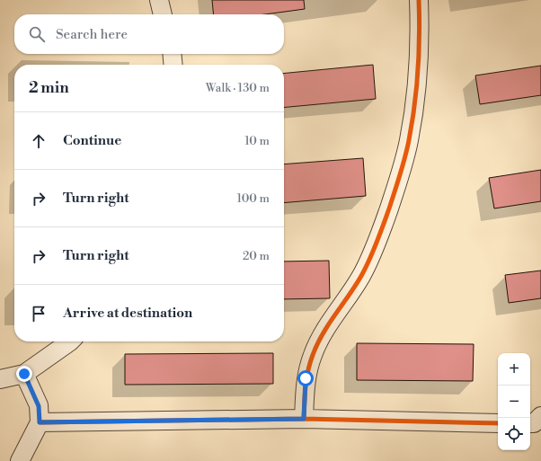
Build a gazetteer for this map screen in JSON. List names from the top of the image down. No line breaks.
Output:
{"page":{"search":"Search here","heading":["2 min","Walk · 130 m"],"list":[["Continue","10 m"],["Turn right","100 m"],["Turn right","20 m"],"Arrive at destination"],"map_buttons":["+","−"]}}
